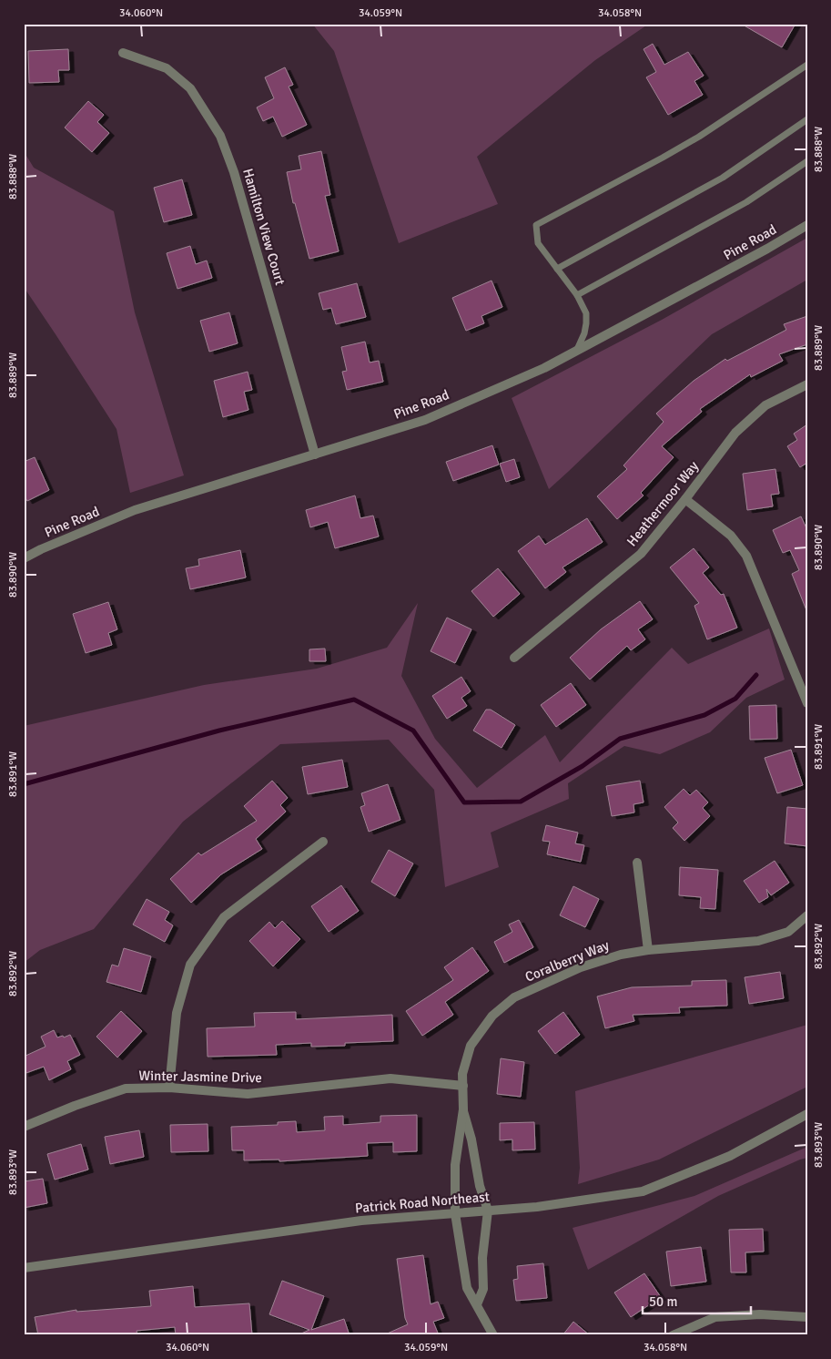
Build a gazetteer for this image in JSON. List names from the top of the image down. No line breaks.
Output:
{"streets":{"street":["Hamilton View Court","Pine Road","Heathermoor Way","Coralberry Way","Winter Jasmine Drive","Patrick Road Northeast"]},"crossings":[["Hamilton View Court","Pine Road"],["Coralberry Way","Winter Jasmine Drive"],["Coralberry Way","Patrick Road Northeast"]],"scale_bar":"50 m","coordinates":["34.060°N","34.059°N","34.058°N","83.888°W","83.889°W","83.890°W","83.891°W","83.892°W","83.893°W"]}
